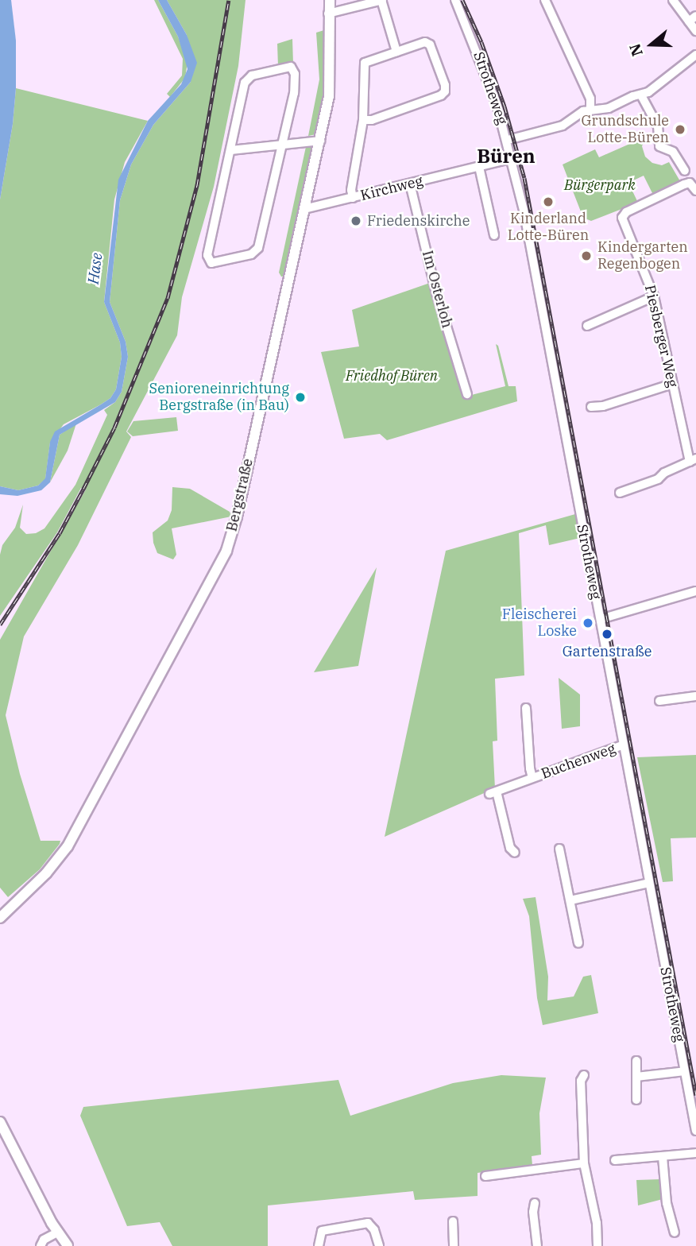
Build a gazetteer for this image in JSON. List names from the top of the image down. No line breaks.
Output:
{"streets":{"street":["Strotheweg","Kirchweg","Im Osterloh","Piesberger Weg","Bergstraße","Buchenweg"]},"crossings":[["Strotheweg","Kirchweg"],["Strotheweg","Buchenweg"],["Kirchweg","Im Osterloh"],["Kirchweg","Bergstraße"]],"districts":["Büren"],"water":["Hase"],"parks":["Bürgerpark","Friedhof Büren"],"places":["Grundschule Lotte-Büren","Kinderland Lotte-Büren","Friedenskirche","Kindergarten Regenbogen","Senioreneinrichtung Bergstraße (in Bau)","Fleischerei Loske","Gartenstraße"],"north":"left"}
